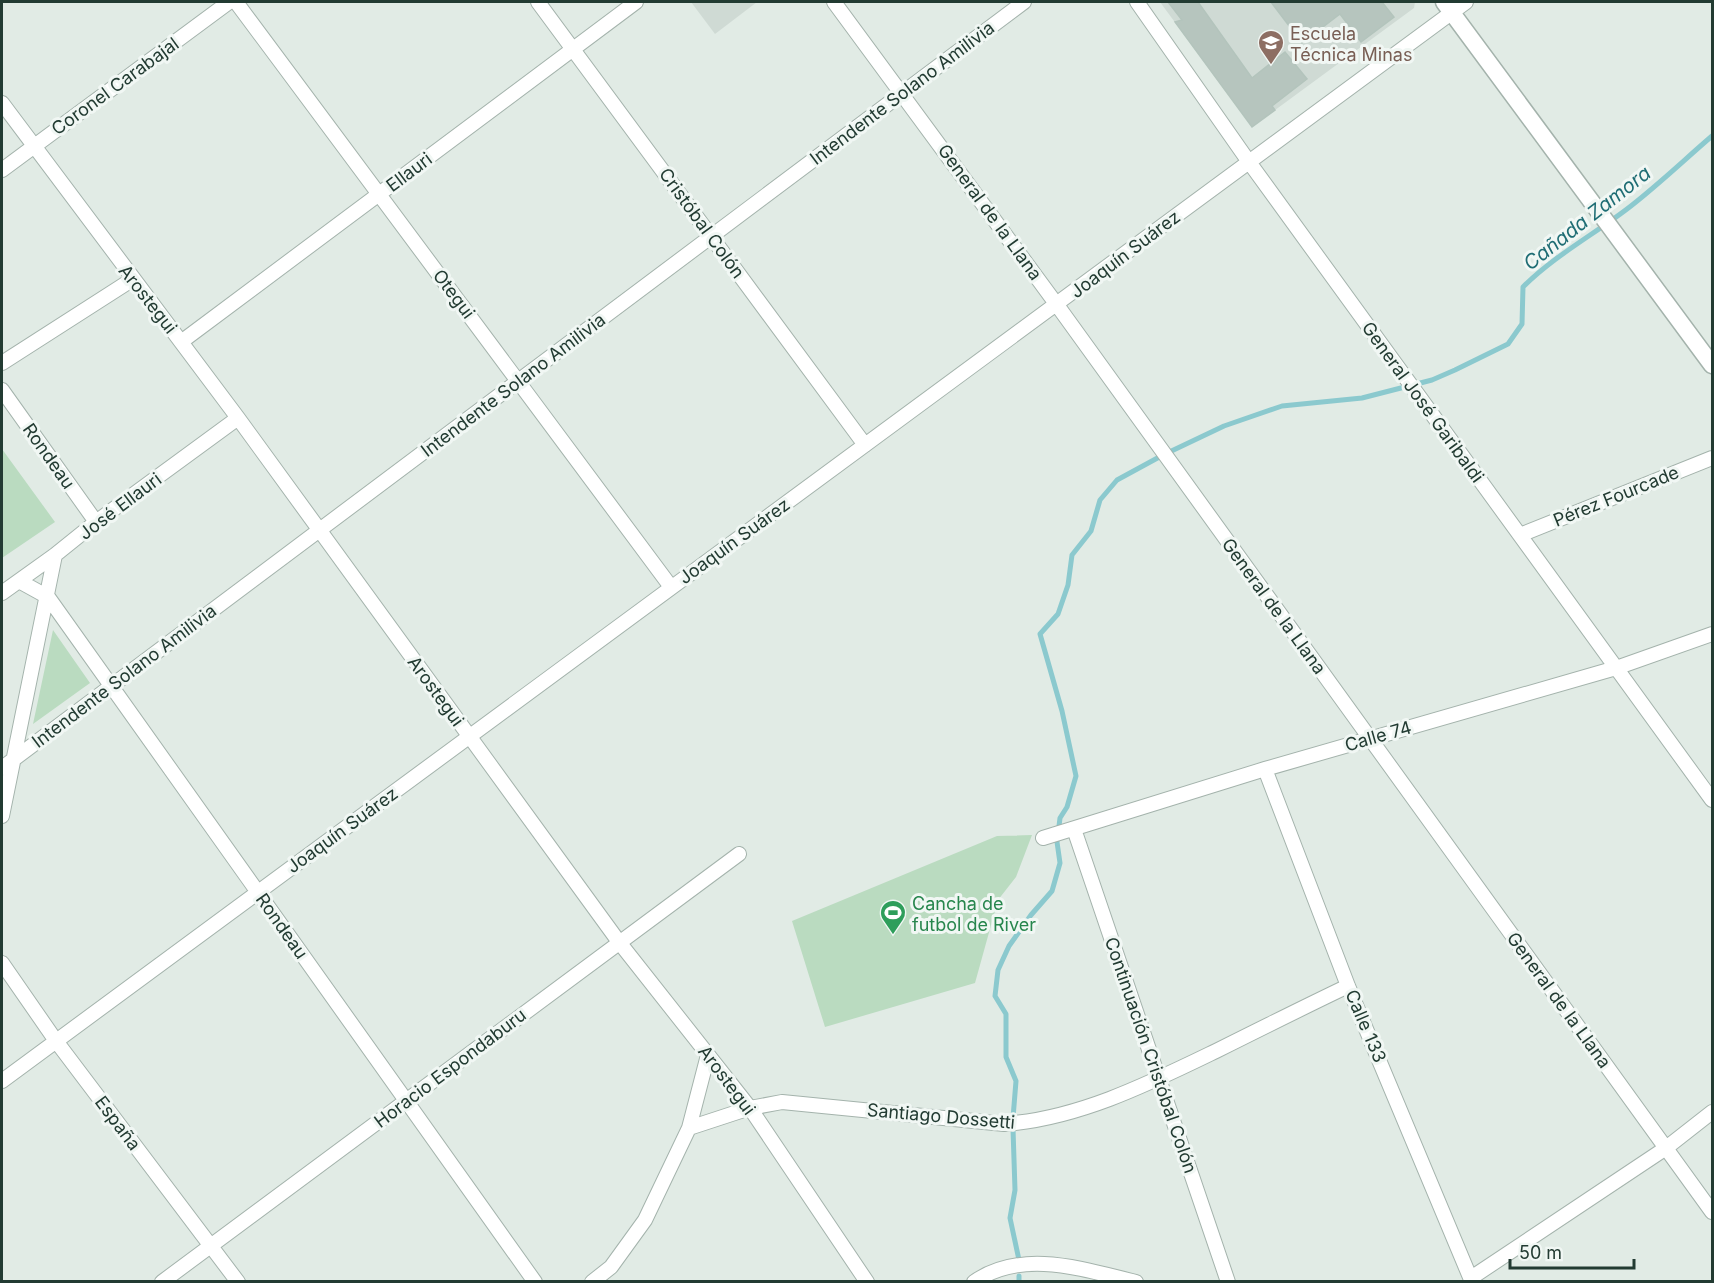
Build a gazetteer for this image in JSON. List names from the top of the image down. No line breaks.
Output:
{"streets":{"street":["Coronel Carabajal","Intendente Solano Amilivia","Ellauri","General de la Llana","Cristóbal Colón","Joaquín Suárez","Otegui","Arostegui","General José Garibaldi","Rondeau","Pérez Fourcade","José Ellauri","Calle 74","Calle 133","Continuación Cristóbal Colón","Horacio Espondaburu","Santiago Dossetti","España"]},"crossings":[["Coronel Carabajal","Arostegui"],["Intendente Solano Amilivia","General de la Llana"],["Intendente Solano Amilivia","Cristóbal Colón"],["Intendente Solano Amilivia","Otegui"],["Intendente Solano Amilivia","Arostegui"],["Intendente Solano Amilivia","Rondeau"],["Ellauri","Cristóbal Colón"],["Ellauri","Otegui"],["Ellauri","Arostegui"],["General de la Llana","Joaquín Suárez"],["General de la Llana","Calle 74"],["Cristóbal Colón","Joaquín Suárez"],["Joaquín Suárez","Otegui"],["Joaquín Suárez","Arostegui"],["Joaquín Suárez","General José Garibaldi"],["Joaquín Suárez","Rondeau"],["Joaquín Suárez","España"],["Arostegui","José Ellauri"],["Arostegui","Horacio Espondaburu"],["Arostegui","Santiago Dossetti"],["General José Garibaldi","Pérez Fourcade"],["General José Garibaldi","Calle 74"],["Rondeau","José Ellauri"],["Rondeau","Horacio Espondaburu"],["Calle 74","Calle 133"],["Calle 74","Continuación Cristóbal Colón"],["Calle 133","Santiago Dossetti"],["Continuación Cristóbal Colón","Santiago Dossetti"],["Horacio Espondaburu","España"]],"water":["Cañada Zamora"],"places":{"school or university":["Escuela Técnica Minas"],"sports":["Cancha de futbol de River"]},"scale_bar":"50 m"}
